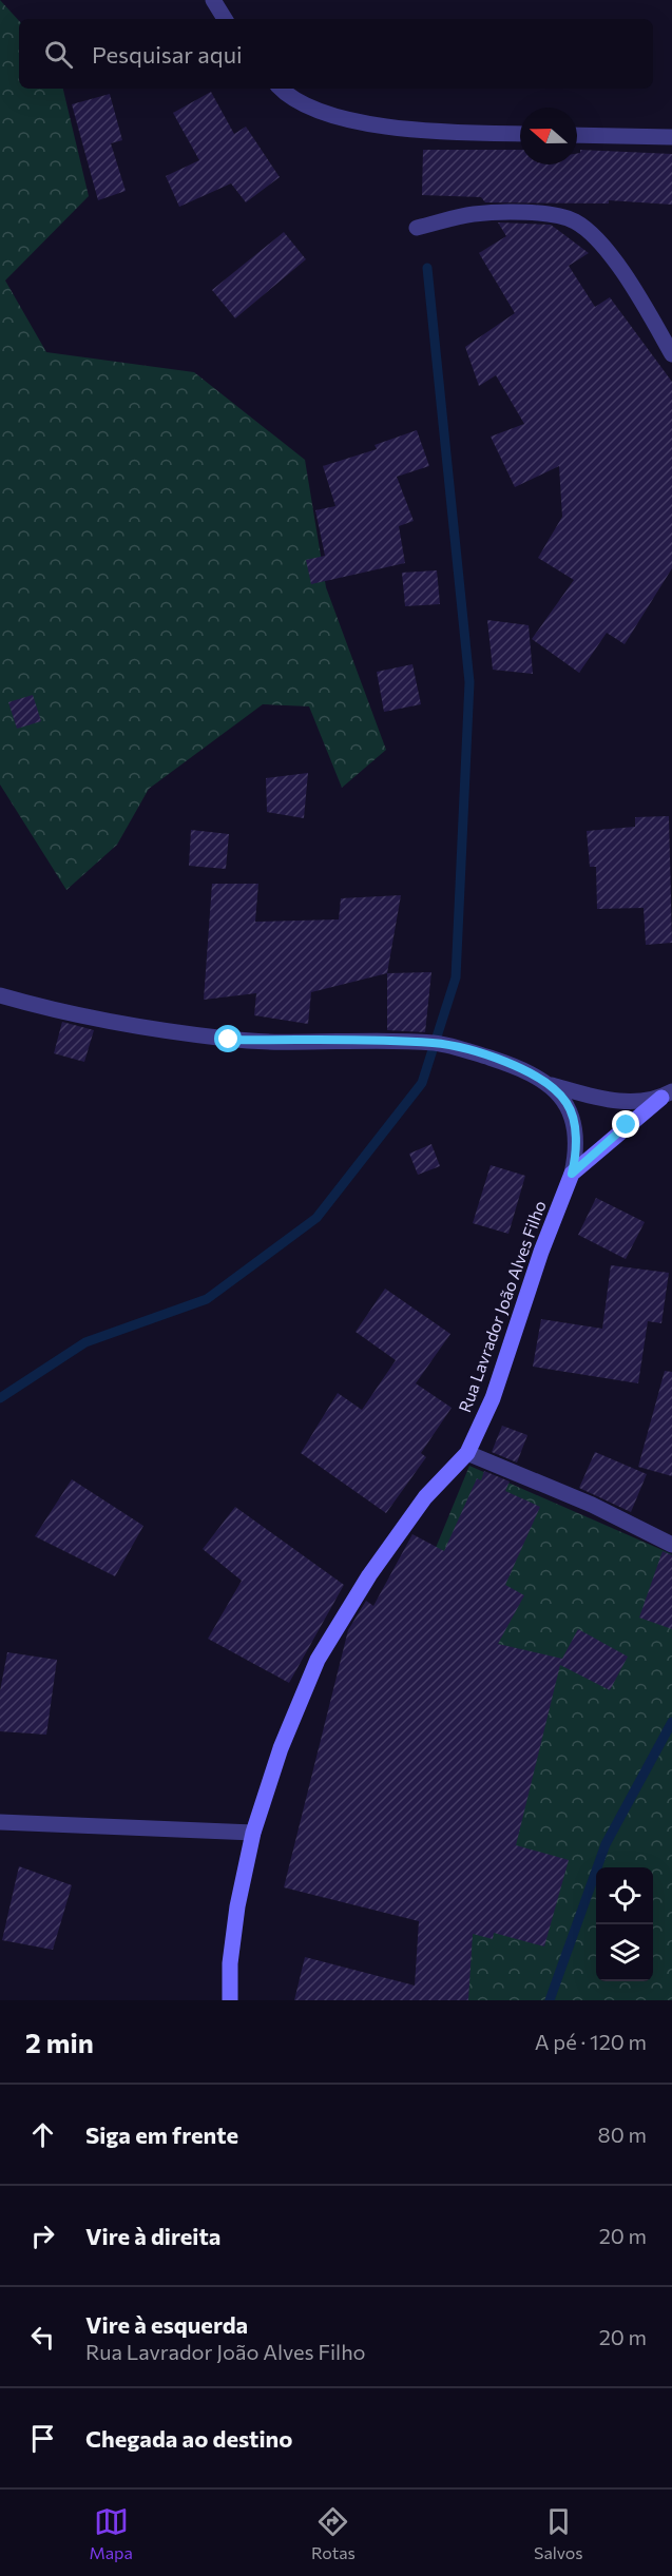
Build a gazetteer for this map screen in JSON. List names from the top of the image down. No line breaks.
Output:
{"streets":{"street":["Rua Lavrador João Alves Filho"]},"north":"left","page":{"search":"Pesquisar aqui","heading":["2 min","A pé · 120 m"],"list":[["Siga em frente","80 m"],["Vire à direita","20 m"],["Vire à esquerda","Rua Lavrador João Alves Filho","20 m"],"Chegada ao destino"],"nav":["Mapa","Rotas","Salvos"]}}
